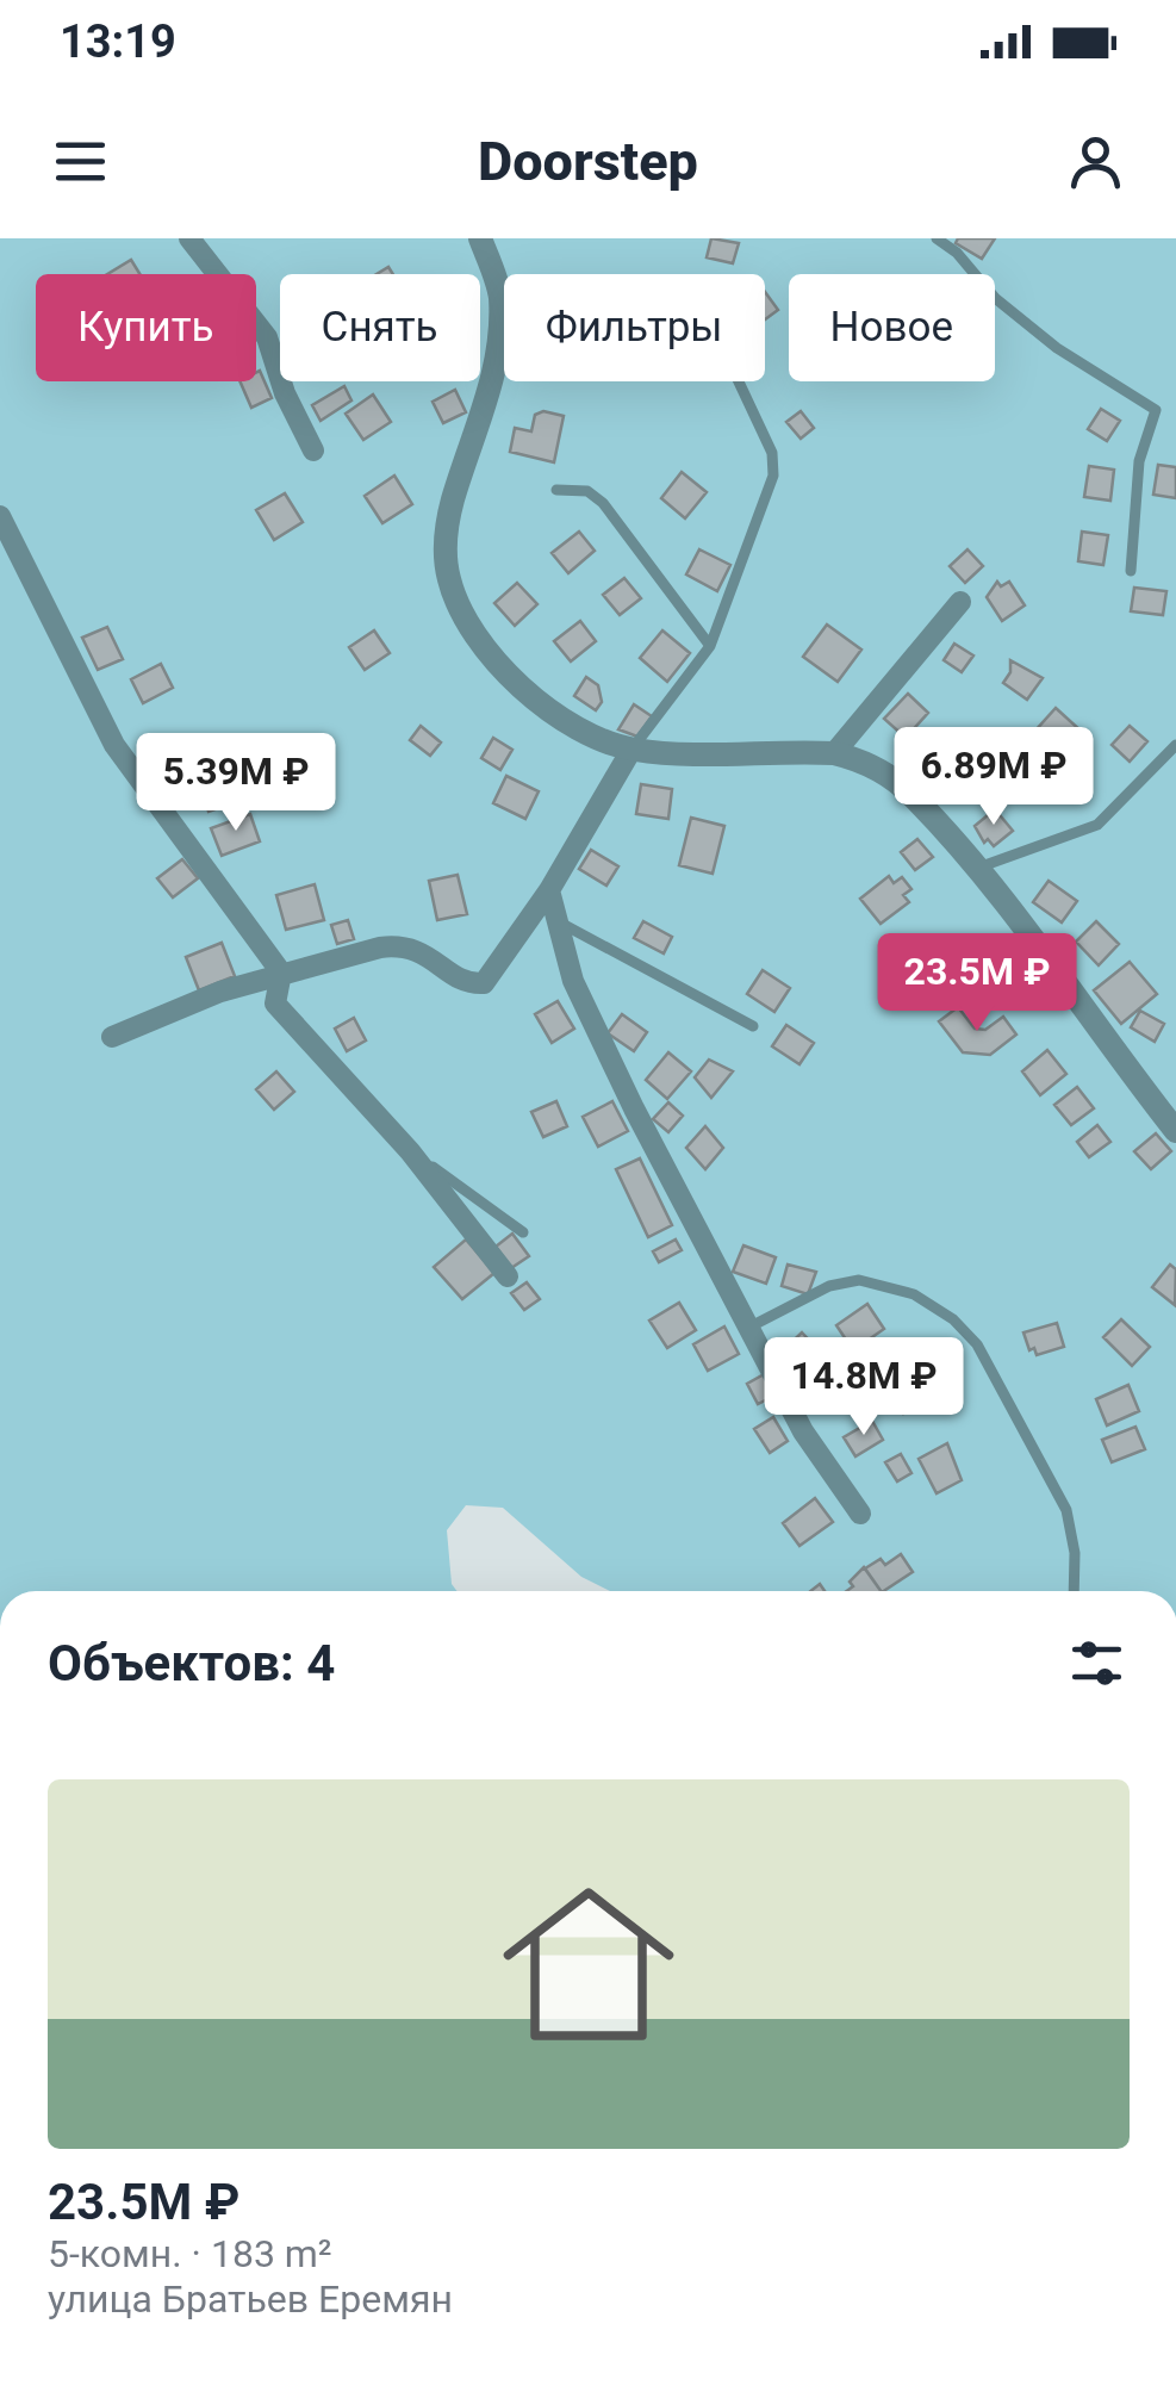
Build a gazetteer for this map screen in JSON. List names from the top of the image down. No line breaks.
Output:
{"page":{"status":"13:19","header":"Doorstep","chip":["Купить","Снять","Фильтры","Новое"],"price":["6.89M ₽","5.39M ₽","23.5M ₽","14.8M ₽"],"heading":"Объектов: 4","list":[{"name":"23.5M ₽","note":"5-комн. · 183 m² · улица Братьев Еремян"}]}}
